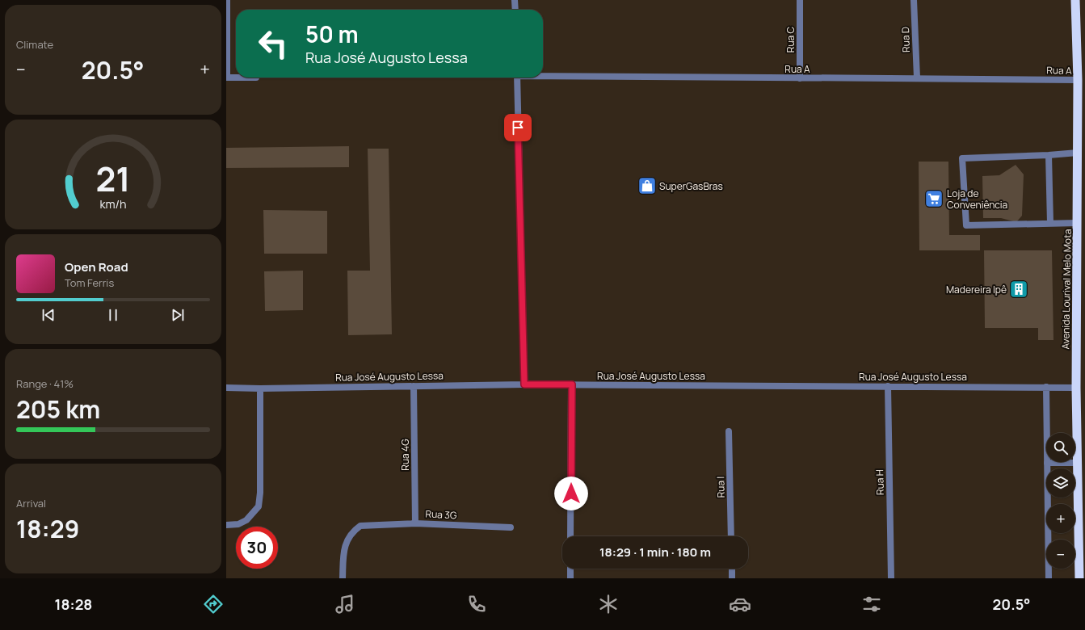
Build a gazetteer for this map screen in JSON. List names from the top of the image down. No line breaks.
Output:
{"streets":{"highway":["Avenida Lourival Melo Mota"],"street":["Rua C","Rua D","Rua A","Rua José Augusto Lessa","Rua 4G","Rua H","Rua I","Rua 3G"]},"crossings":[["Rua C","Rua A"],["Rua D","Rua A"],["Rua A","Avenida Lourival Melo Mota"],["Avenida Lourival Melo Mota","Rua José Augusto Lessa"],["Rua José Augusto Lessa","Rua 4G"],["Rua José Augusto Lessa","Rua H"],["Rua 4G","Rua 3G"]],"places":{"shop":["SuperGasBras"],"supermarket":["Loja de Conveniência"],"building":["Madereira Ipê"]},"page":{"tile":["Climate",["Range · 41%","205 km"],["Arrival","18:29"]],"turn":["50 m","Rua José Augusto Lessa"],"heat":["−","20.5°","+"],"song":["Open Road","Tom Ferris"],"map_buttons":["+","−"],"limit":"30","trip":"18:29 · 1 min · 180 m","tabs":["18:28","20.5°"],"gauge":["21","km/h"]}}
